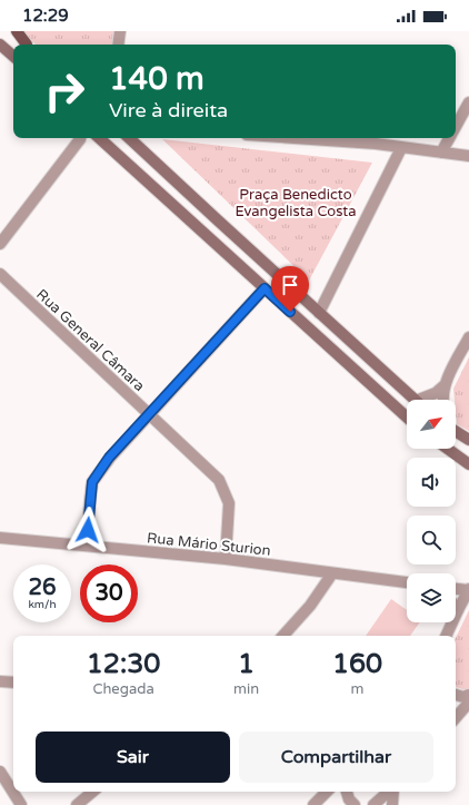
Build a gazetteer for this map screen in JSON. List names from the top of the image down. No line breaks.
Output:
{"streets":{"street":["Rua General Câmara","Rua Mário Sturion"]},"crossings":[["Rua General Câmara","Rua Mário Sturion"]],"parks":["Praça Benedicto Evangelista Costa"],"north":"top right","page":{"status":"12:29","turn":["140 m","Vire à direita"],"speed":"26 km/h","limit":"30","eta":["12:30","Chegada","1","min","160","m"],"buttons":["Sair","Compartilhar"]}}
